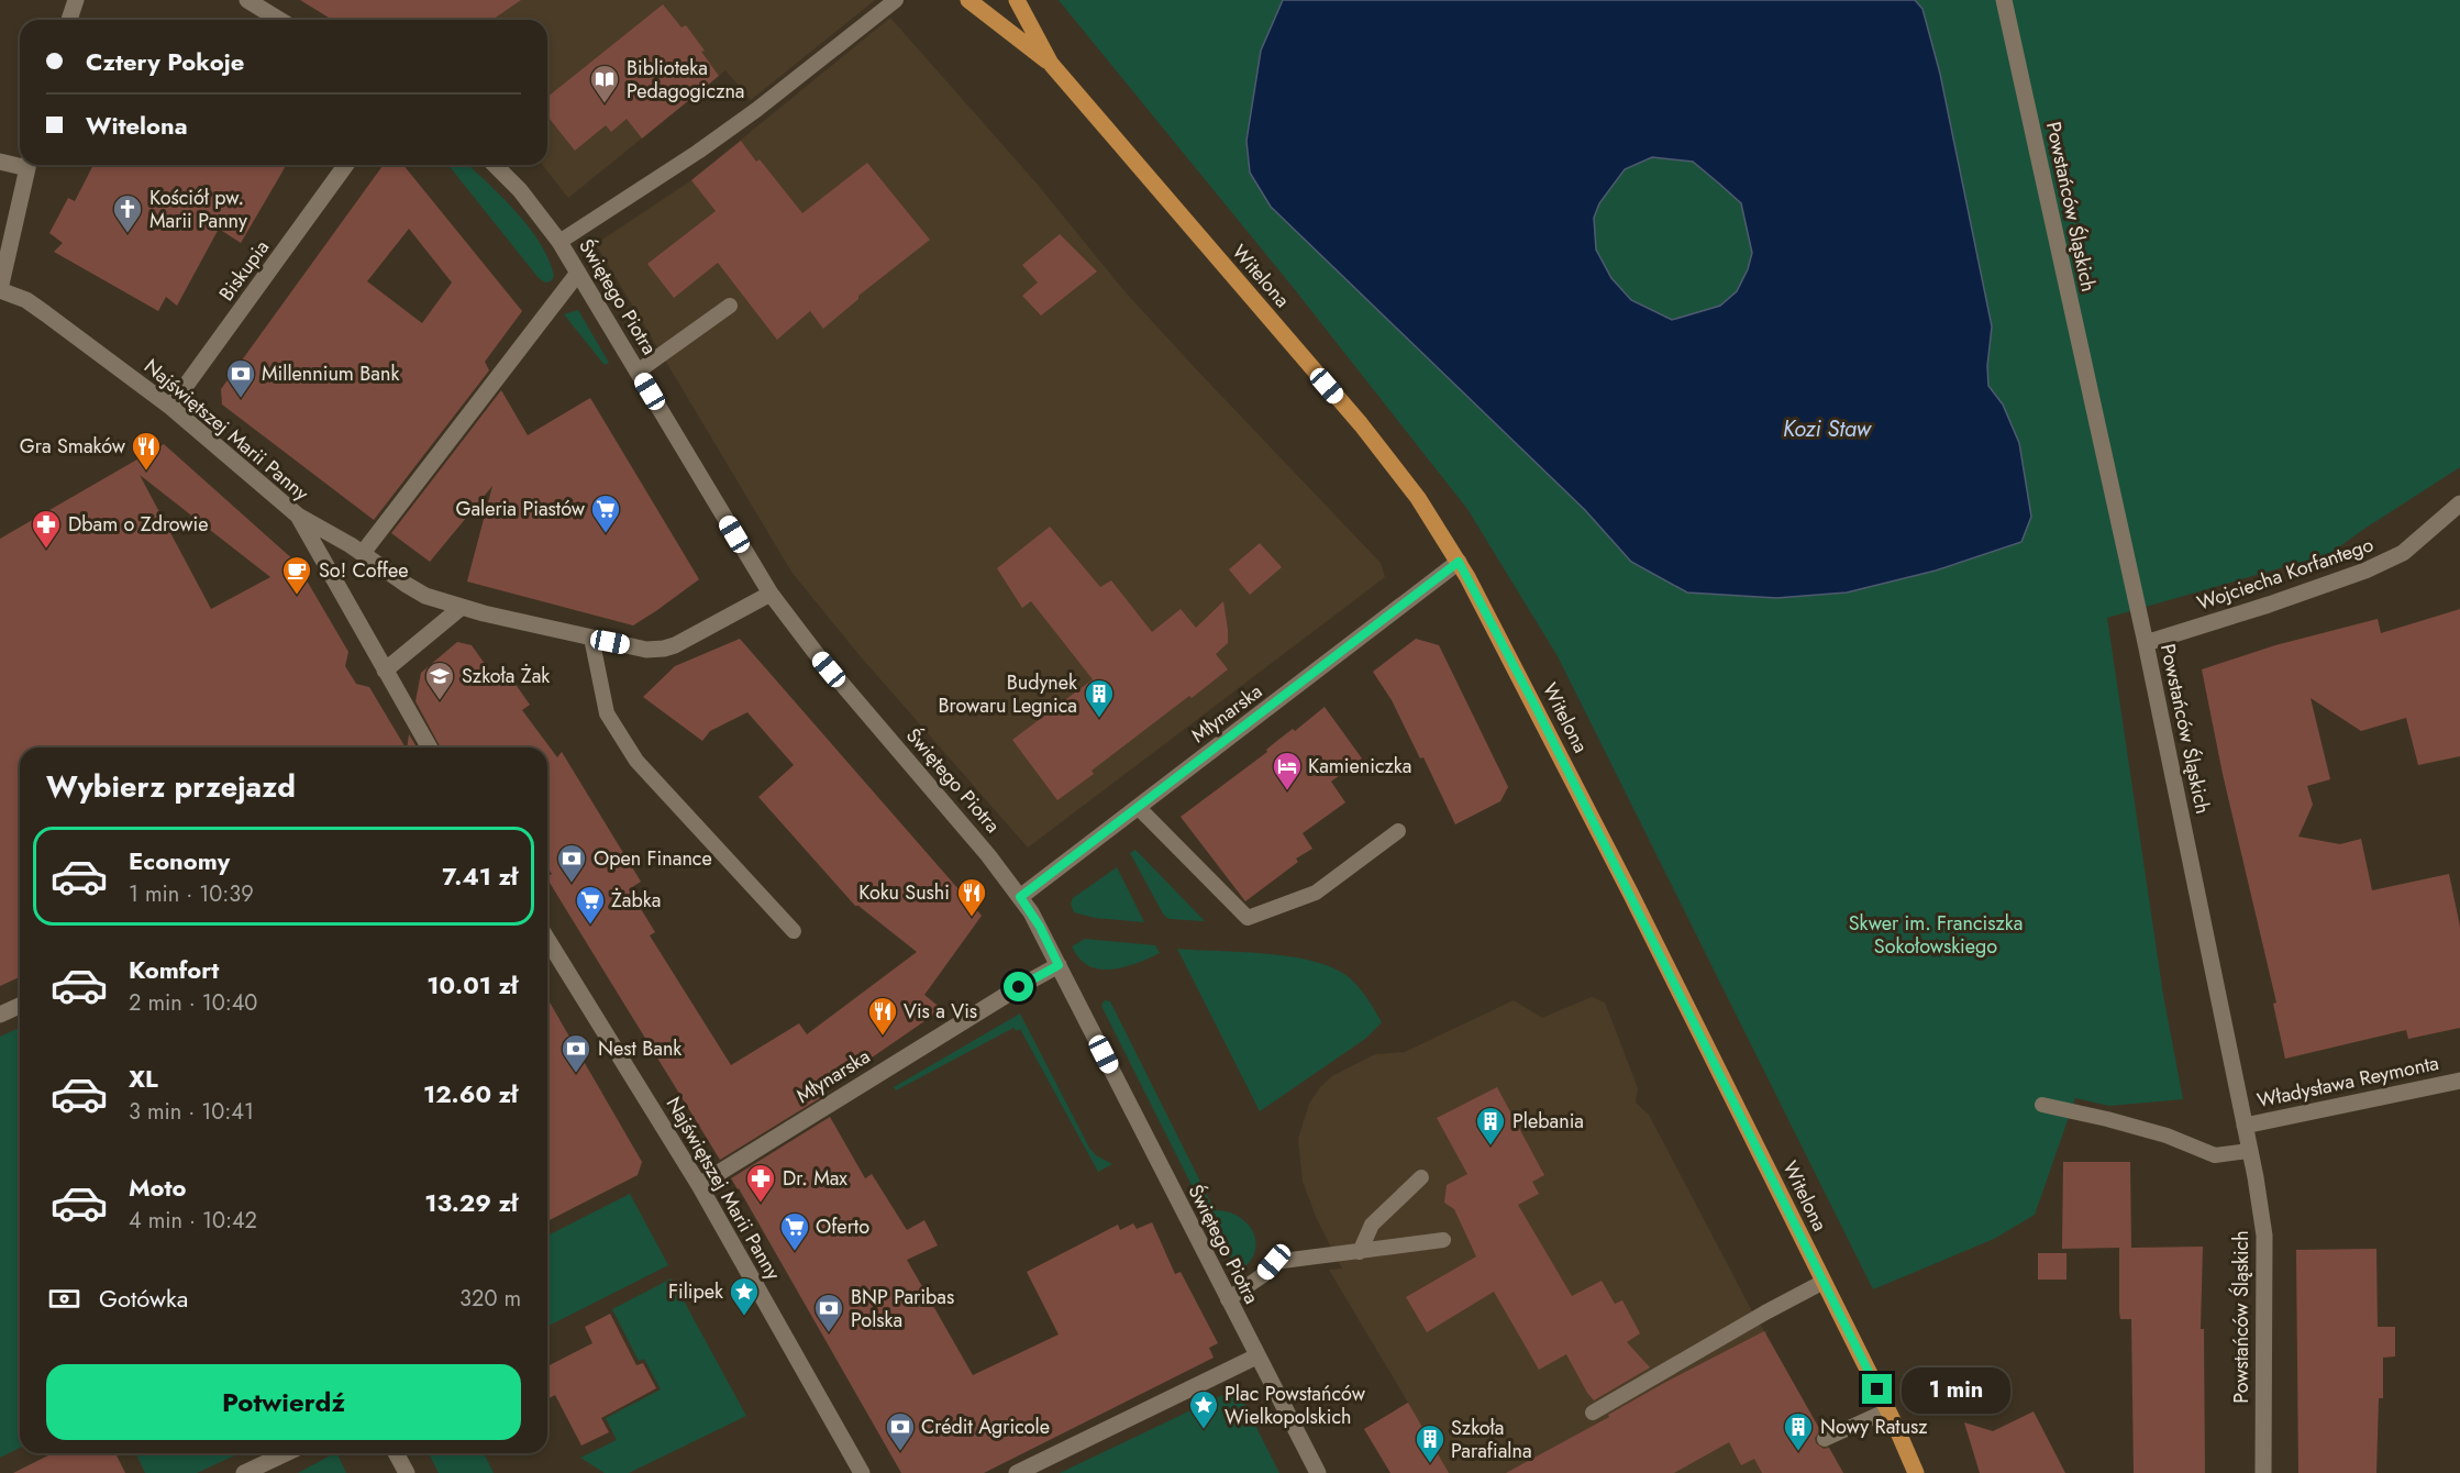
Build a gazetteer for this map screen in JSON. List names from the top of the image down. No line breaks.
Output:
{"streets":{"main road":["Witelona"],"street":["Powstańców Śląskich","Biskupia","Świętego Piotra","Najświętszej Marii Panny","Wojciecha Korfantego","Młynarska","Władysława Reymonta"]},"crossings":[["Powstańców Śląskich","Wojciecha Korfantego"],["Powstańców Śląskich","Władysława Reymonta"],["Biskupia","Najświętszej Marii Panny"],["Witelona","Młynarska"],["Świętego Piotra","Młynarska"],["Najświętszej Marii Panny","Młynarska"]],"water":["Kozi Staw"],"parks":["Skwer im. Franciszka Sokołowskiego"],"places":{"library":["Biblioteka Pedagogiczna"],"church":["Kościół pw. Marii Panny"],"bank":["Millennium Bank","Open Finance","Nest Bank","BNP Paribas Polska","Crédit Agricole"],"restaurant":["Gra Smaków","Koku Sushi","Vis a Vis"],"supermarket":["Galeria Piastów","Żabka","Oferto"],"pharmacy":["Dbam o Zdrowie","Dr. Max"],"cafe":["So! Coffee"],"school or university":["Szkoła Żak"],"building":["Budynek Browaru Legnica","Plebania","Nowy Ratusz","Szkoła Parafialna"],"hotel":["Kamieniczka"],"place":["Filipek","Plac Powstańców Wielkopolskich"]},"page":{"banner":["Cztery Pokoje","Witelona"],"heading":"Wybierz przejazd","list":[{"name":"Economy","note":"1 min · 10:39","value":"7.41 zł"},{"name":"Komfort","note":"2 min · 10:40","value":"10.01 zł"},{"name":"XL","note":"3 min · 10:41","value":"12.60 zł"},{"name":"Moto","note":"4 min · 10:42","value":"13.29 zł"}],"pay":["Gotówka","320 m"],"buttons":"Potwierdź","bubble":"1 min"}}
